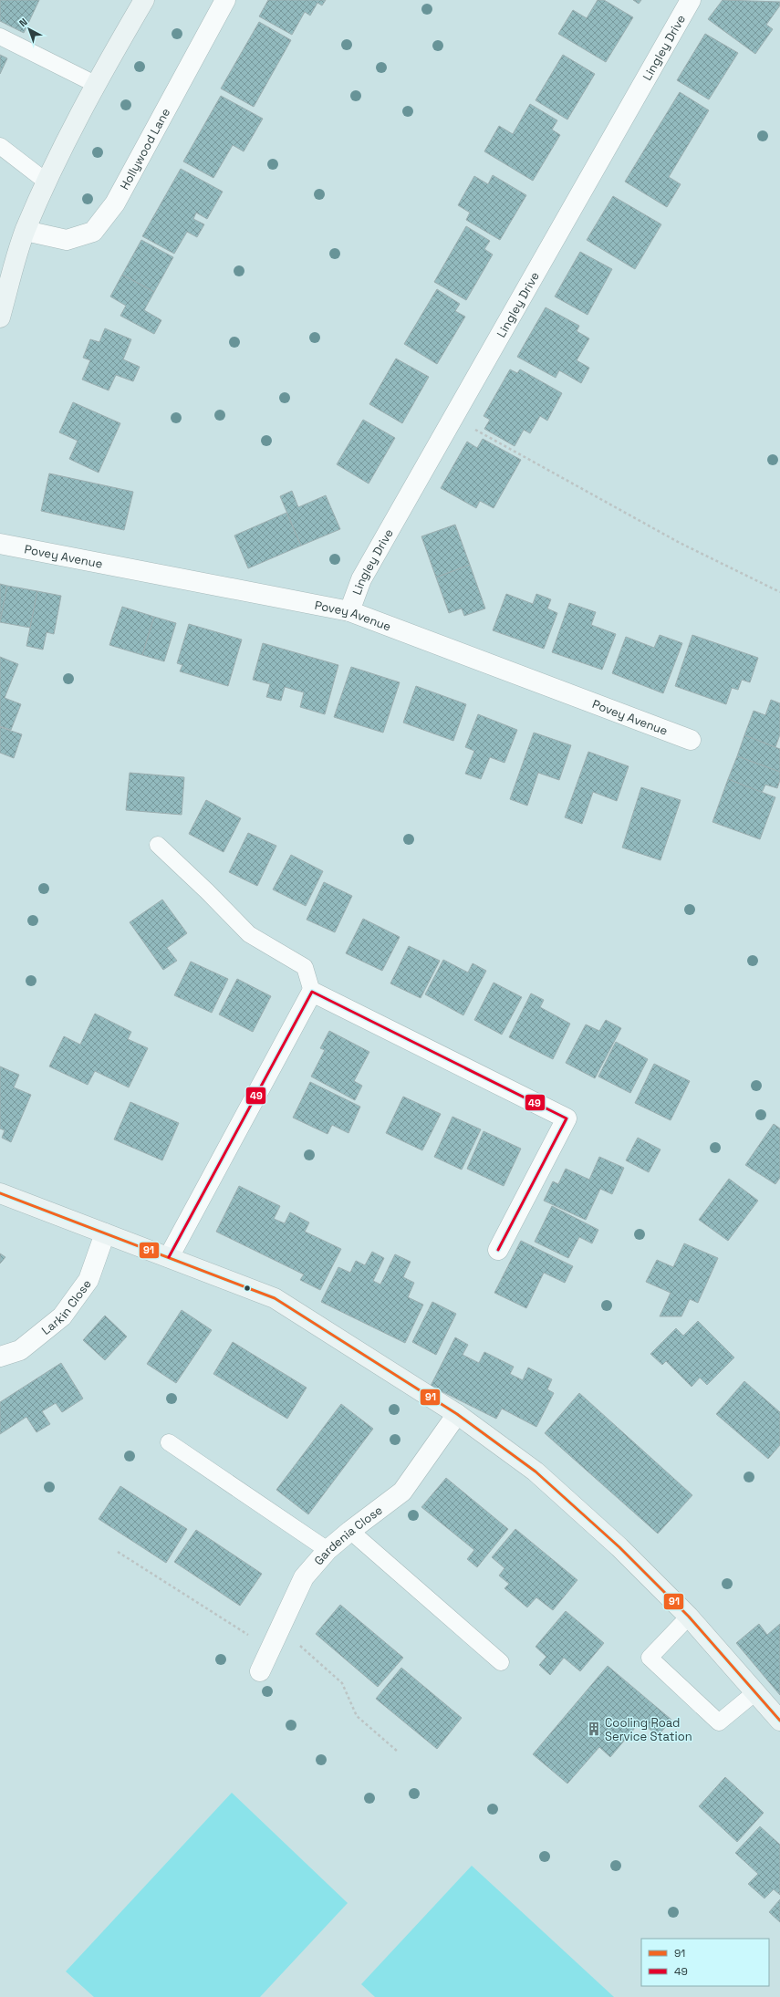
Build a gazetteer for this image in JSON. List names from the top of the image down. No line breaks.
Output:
{"streets":{"street":["Lingley Drive","Hollywood Lane","Povey Avenue","Larkin Close","Gardenia Close"]},"crossings":[["Lingley Drive","Povey Avenue"]],"places":{"building":["Cooling Road Service Station"]},"lines":["transit line 49","transit line 91"],"legend":["91","49"],"north":"top left"}
